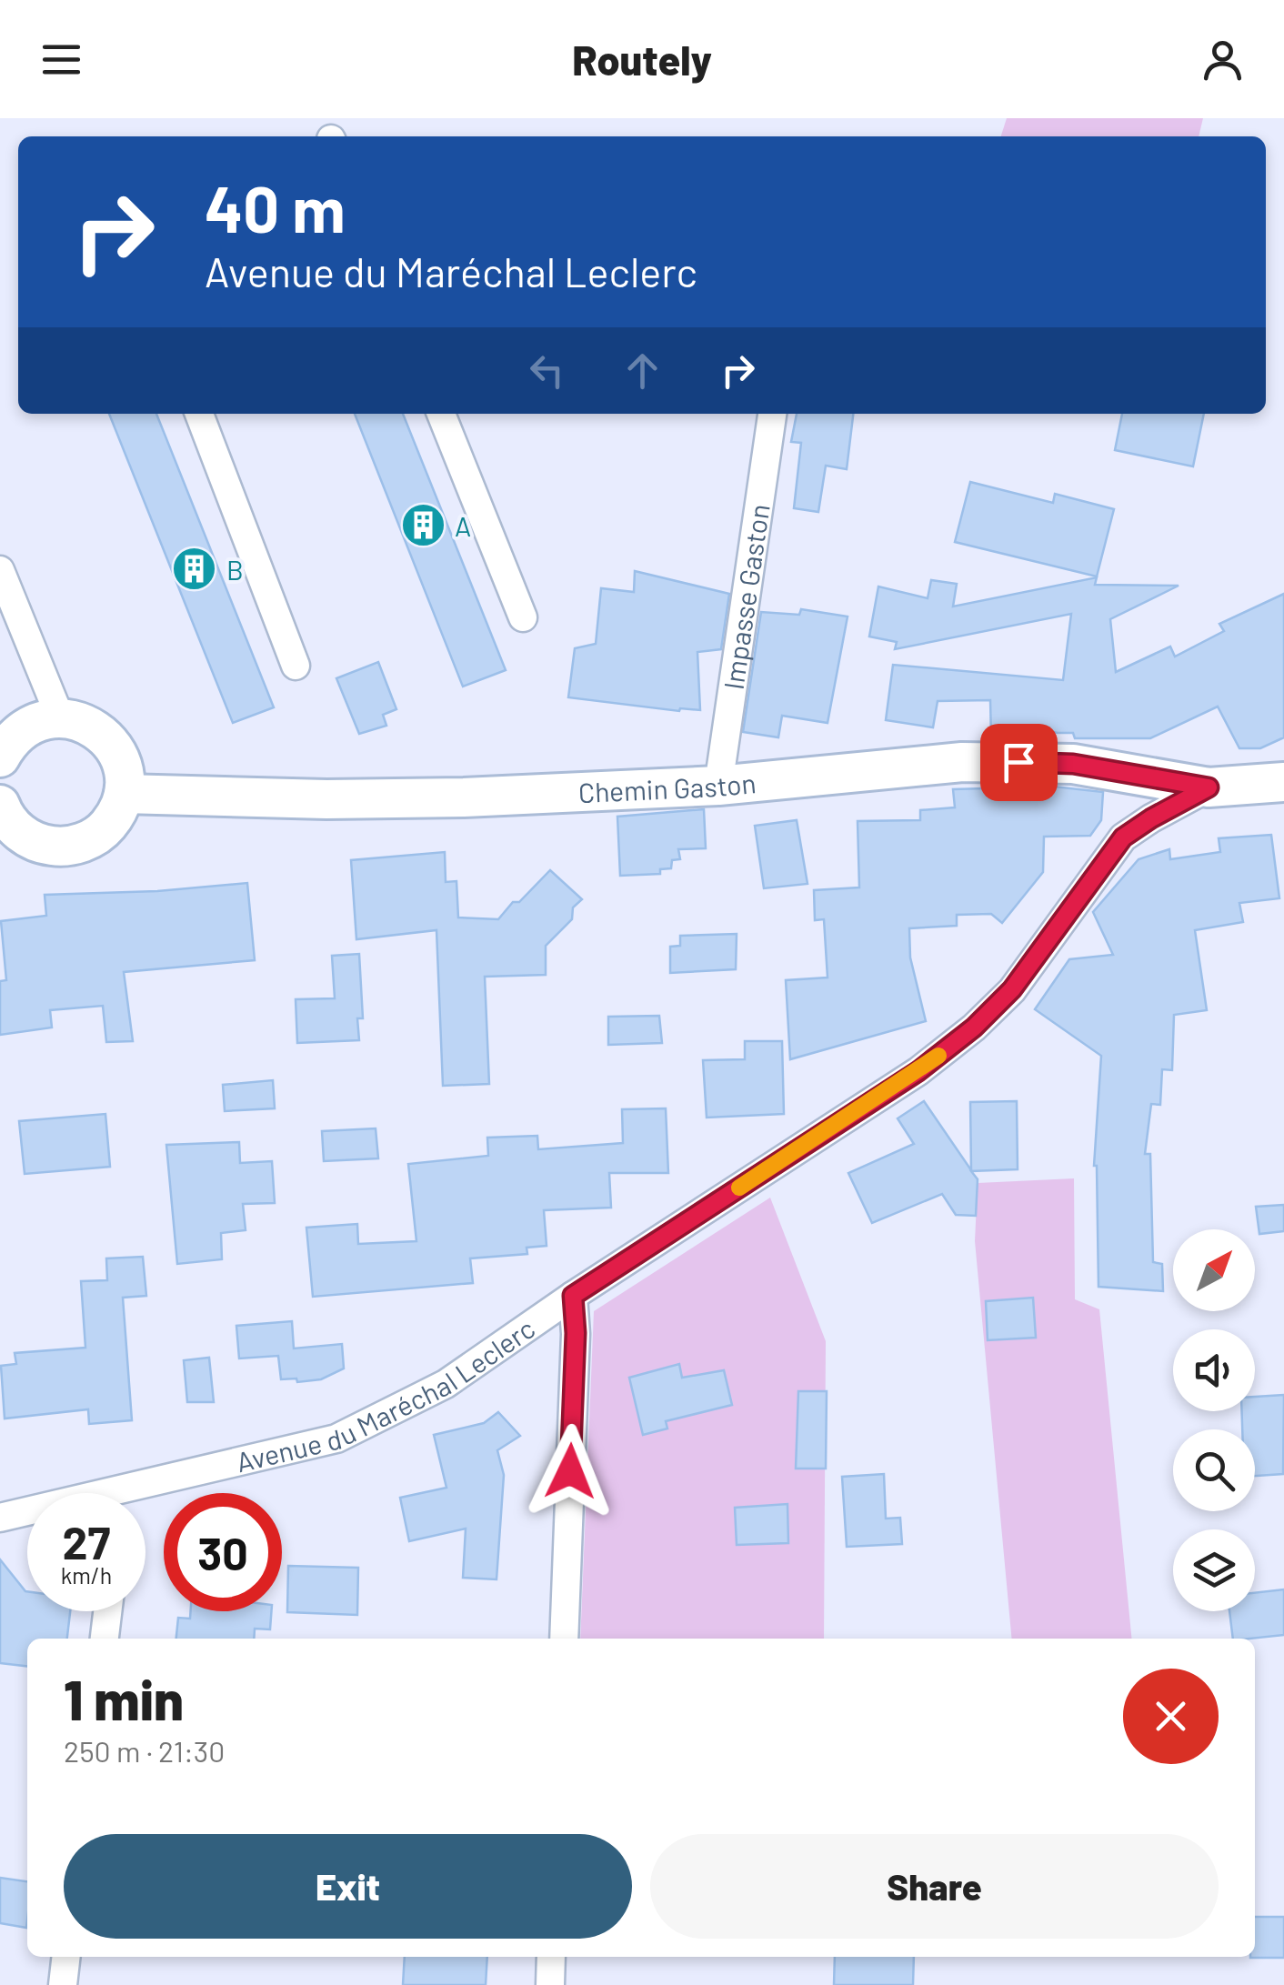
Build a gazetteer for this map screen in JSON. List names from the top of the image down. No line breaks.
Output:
{"streets":{"street":["Impasse Gaston","Chemin Gaston","Avenue du Maréchal Leclerc"]},"crossings":[["Impasse Gaston","Chemin Gaston"],["Chemin Gaston","Avenue du Maréchal Leclerc"]],"places":{"building":["A","B"]},"north":"top right","page":{"header":"Routely","turn":["40 m","Avenue du Maréchal Leclerc"],"speed":"27 km/h","limit":"30","heading":["1 min","250 m · 21:30"],"buttons":["Exit","Share"]}}
